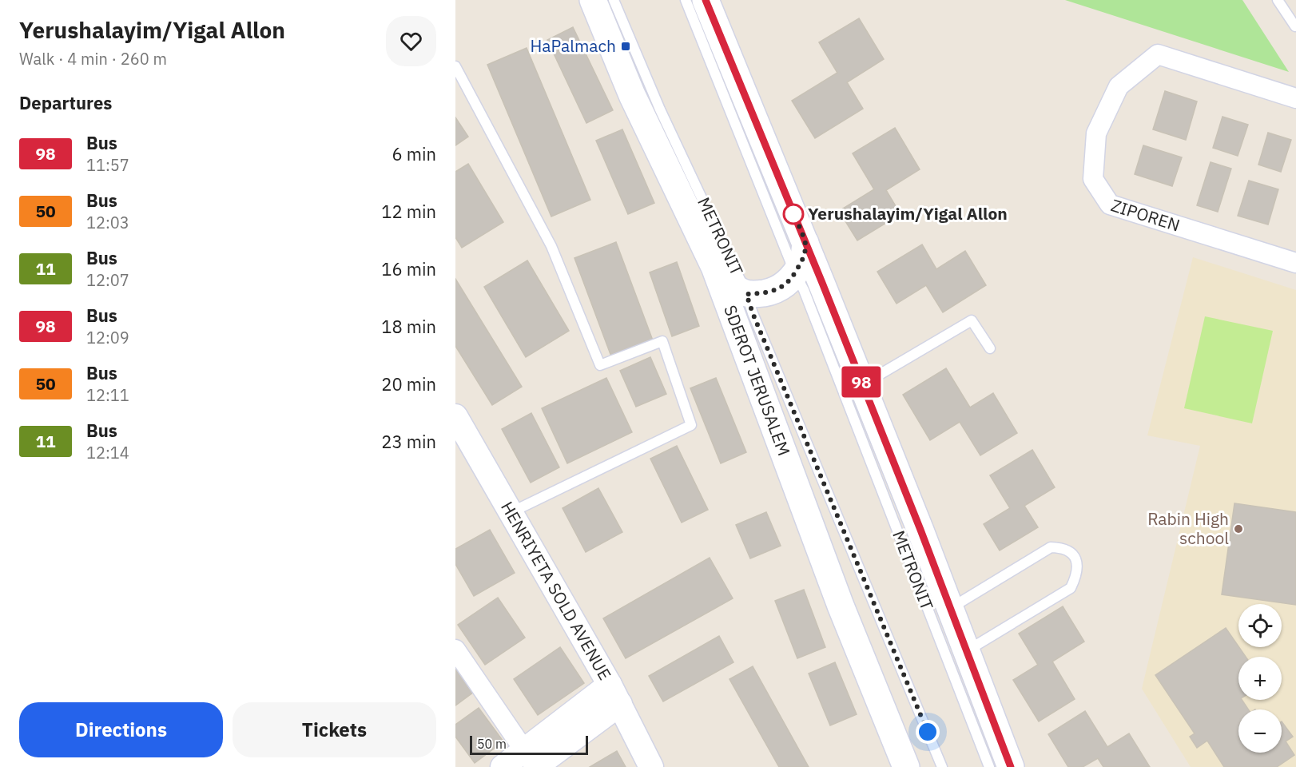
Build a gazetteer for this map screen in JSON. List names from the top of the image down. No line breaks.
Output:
{"streets":{"main road":["SDEROT JERUSALEM"],"street":["ZIPOREN","HENRIYETA SOLD AVENUE"],"lane":["METRONIT"]},"places":{"transit":["HaPalmach"],"other":["Yerushalayim/Yigal Allon","Rabin High school"]},"lines":["bus line 98"],"scale_bar":"50 m","page":{"heading":[["Yerushalayim/Yigal Allon","Walk · 4 min · 260 m"],"Departures"],"on_map":"98","list":[{"mark":"98","name":"Bus","note":"11:57","value":"6 min"},{"mark":"50","name":"Bus","note":"12:03","value":"12 min"},{"mark":"11","name":"Bus","note":"12:07","value":"16 min"},{"mark":"98","name":"Bus","note":"12:09","value":"18 min"},{"mark":"50","name":"Bus","note":"12:11","value":"20 min"},{"mark":"11","name":"Bus","note":"12:14","value":"23 min"}],"map_buttons":["+","−"],"buttons":["Directions","Tickets"],"scale":"50 m"}}
